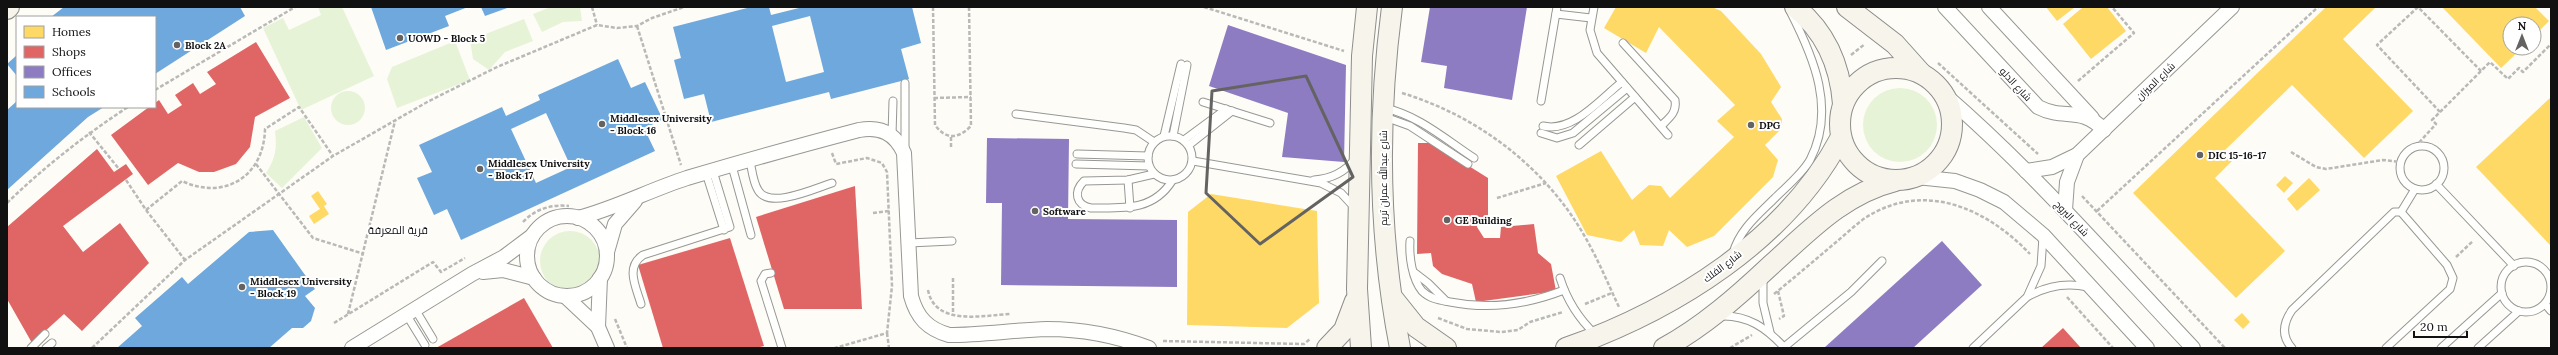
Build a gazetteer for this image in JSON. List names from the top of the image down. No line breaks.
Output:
{"streets":{"street":["شارع الميزان","شارع الدلو","شارع عبدالله عمران تريم","شارع البروج","شارع الفلك"]},"crossings":[["شارع الميزان","شارع البروج"],["شارع البروج","شارع الفلك"]],"districts":["قرية المعرفة"],"places":["UOWD - Block 5","Block 2A","Middlesex University - Block 16","DPG","DIC 15-16-17","Middlesex University - Block 17","Software","GE Building","Middlesex University - Block 19"],"legend":["Homes","Shops","Offices","Schools"],"scale_bar":"20 m","north":"top"}
